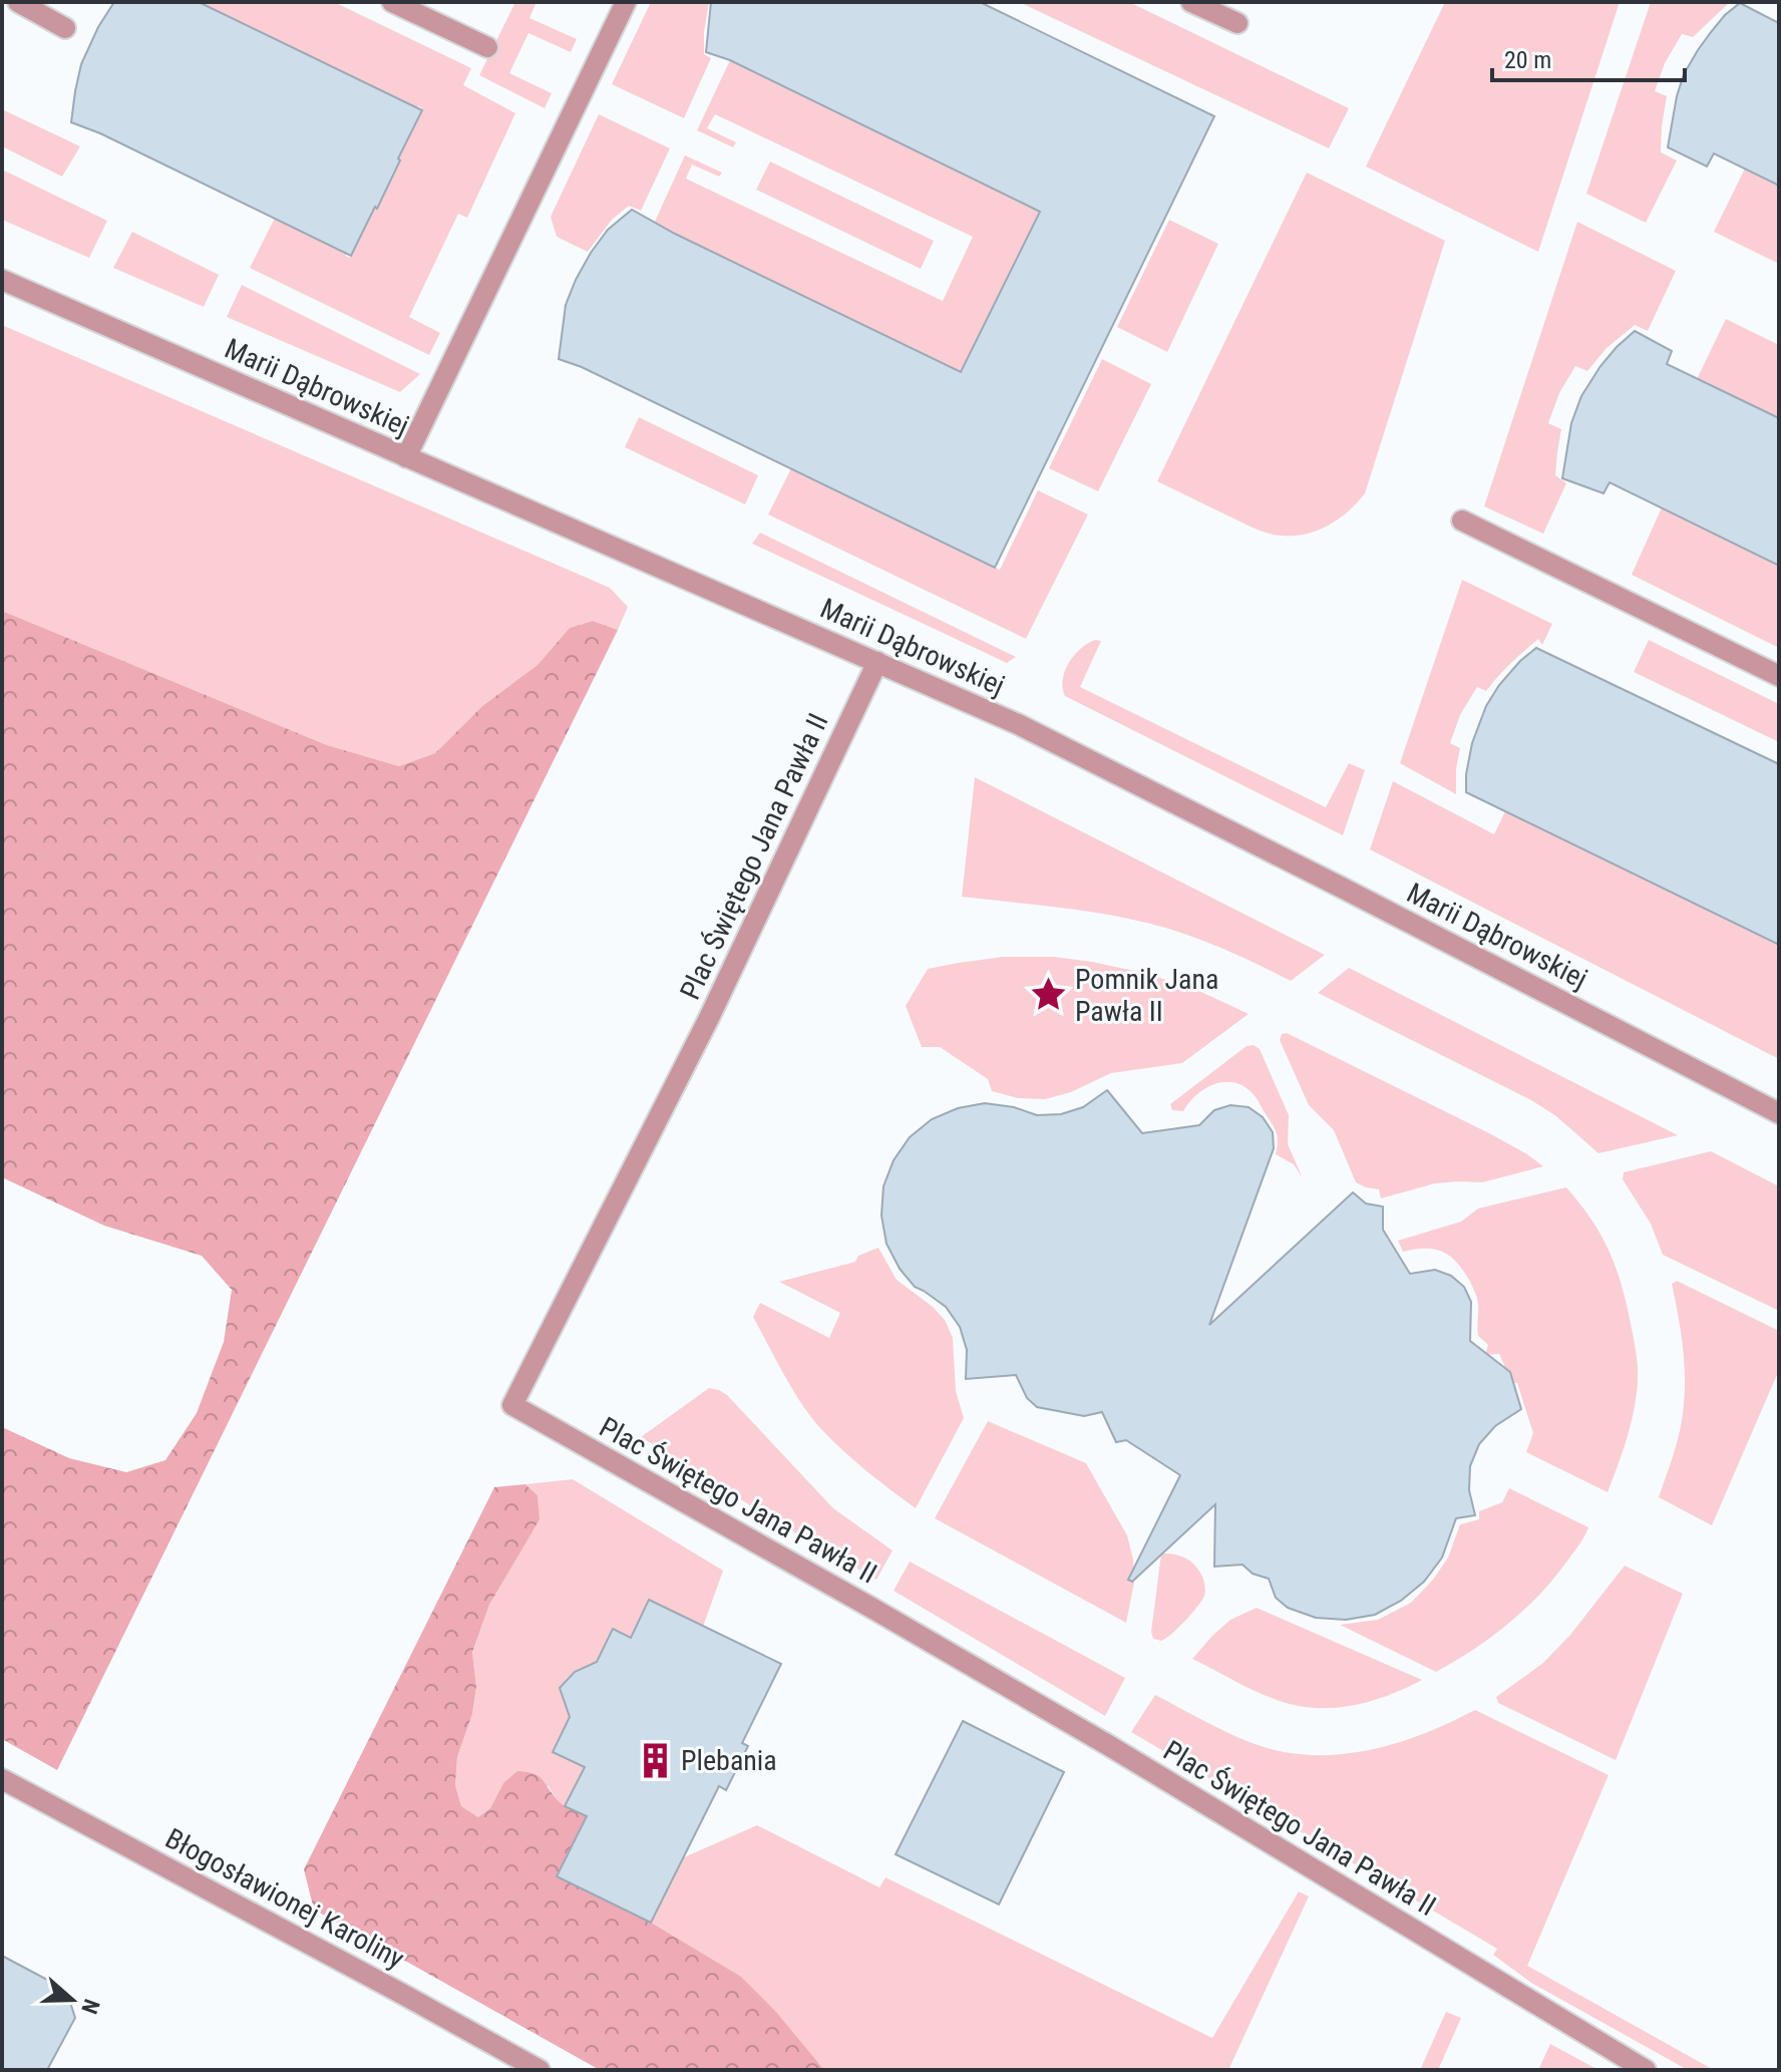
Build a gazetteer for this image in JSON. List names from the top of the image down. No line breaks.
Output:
{"streets":{"street":["Marii Dąbrowskiej","Plac Świętego Jana Pawła II","Błogosławionej Karoliny"]},"crossings":[["Marii Dąbrowskiej","Plac Świętego Jana Pawła II"]],"places":{"place":["Pomnik Jana Pawła II"],"building":["Plebania"]},"scale_bar":"20 m","north":"right"}
